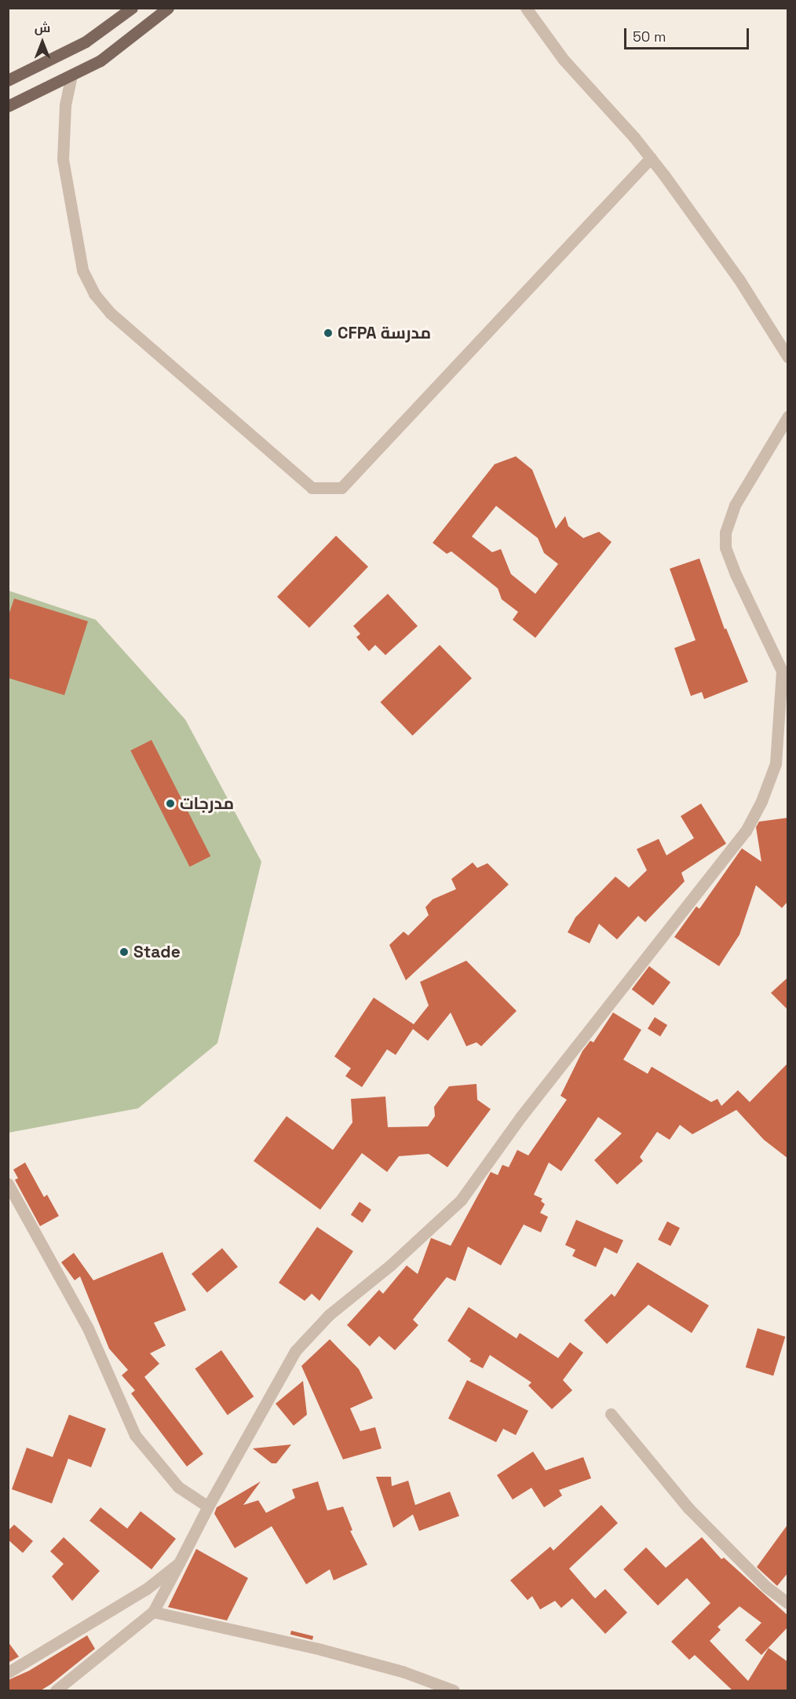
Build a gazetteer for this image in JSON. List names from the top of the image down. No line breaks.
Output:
{"places":["CFPA مدرسة","مدرجات","Stade"],"scale_bar":"50 m","north":"top"}
